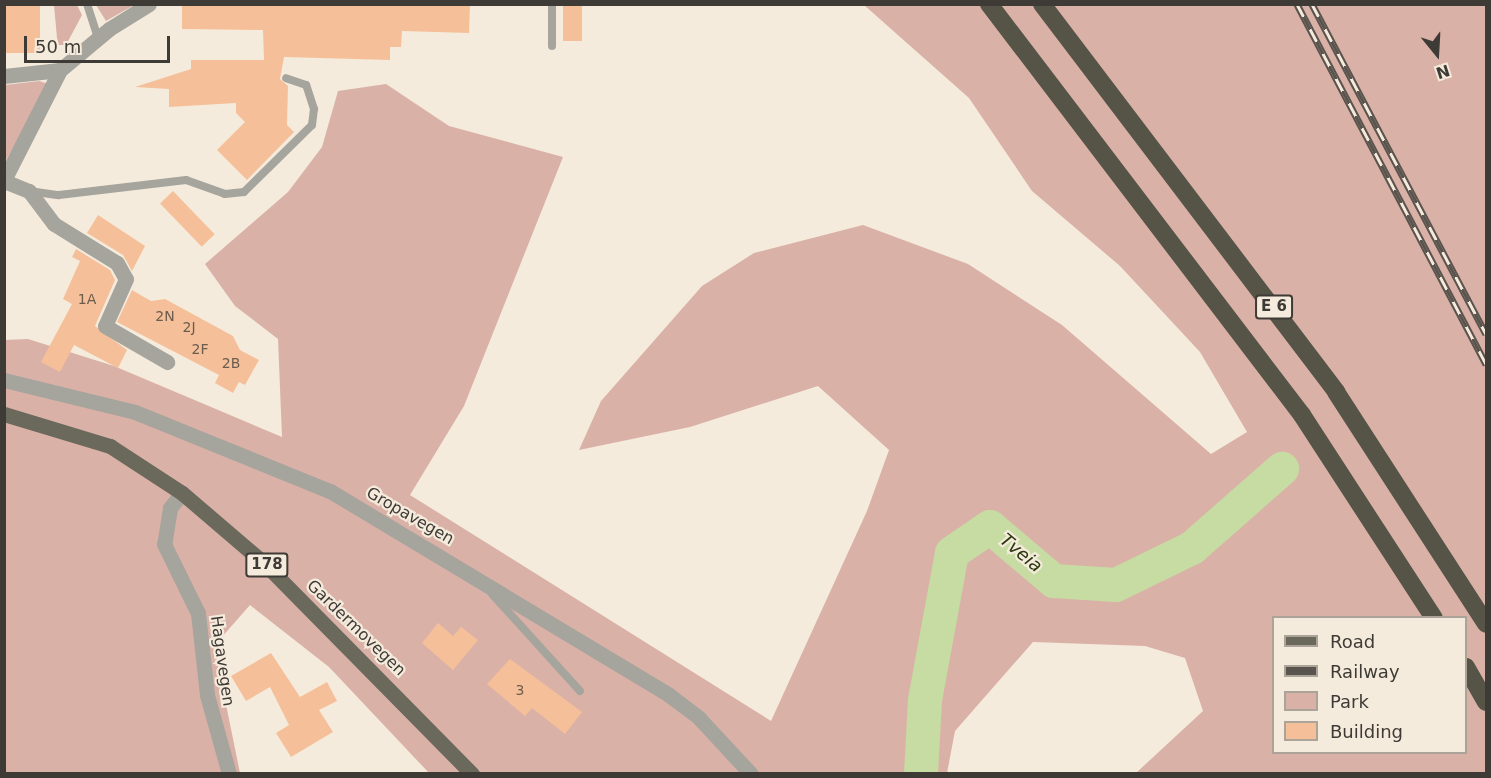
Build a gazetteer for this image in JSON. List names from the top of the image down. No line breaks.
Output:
{"streets":{"highway":["E 6"],"main road":["178","Gardermovegen"],"street":["Gropavegen","Hagavegen"]},"crossings":[["Gardermovegen","Hagavegen"]],"water":["Tveia"],"house_numbers":["1A","2N","2J","2F","2B","3"],"legend":["Road","Railway","Park","Building"],"scale_bar":"50 m","north":"bottom"}
